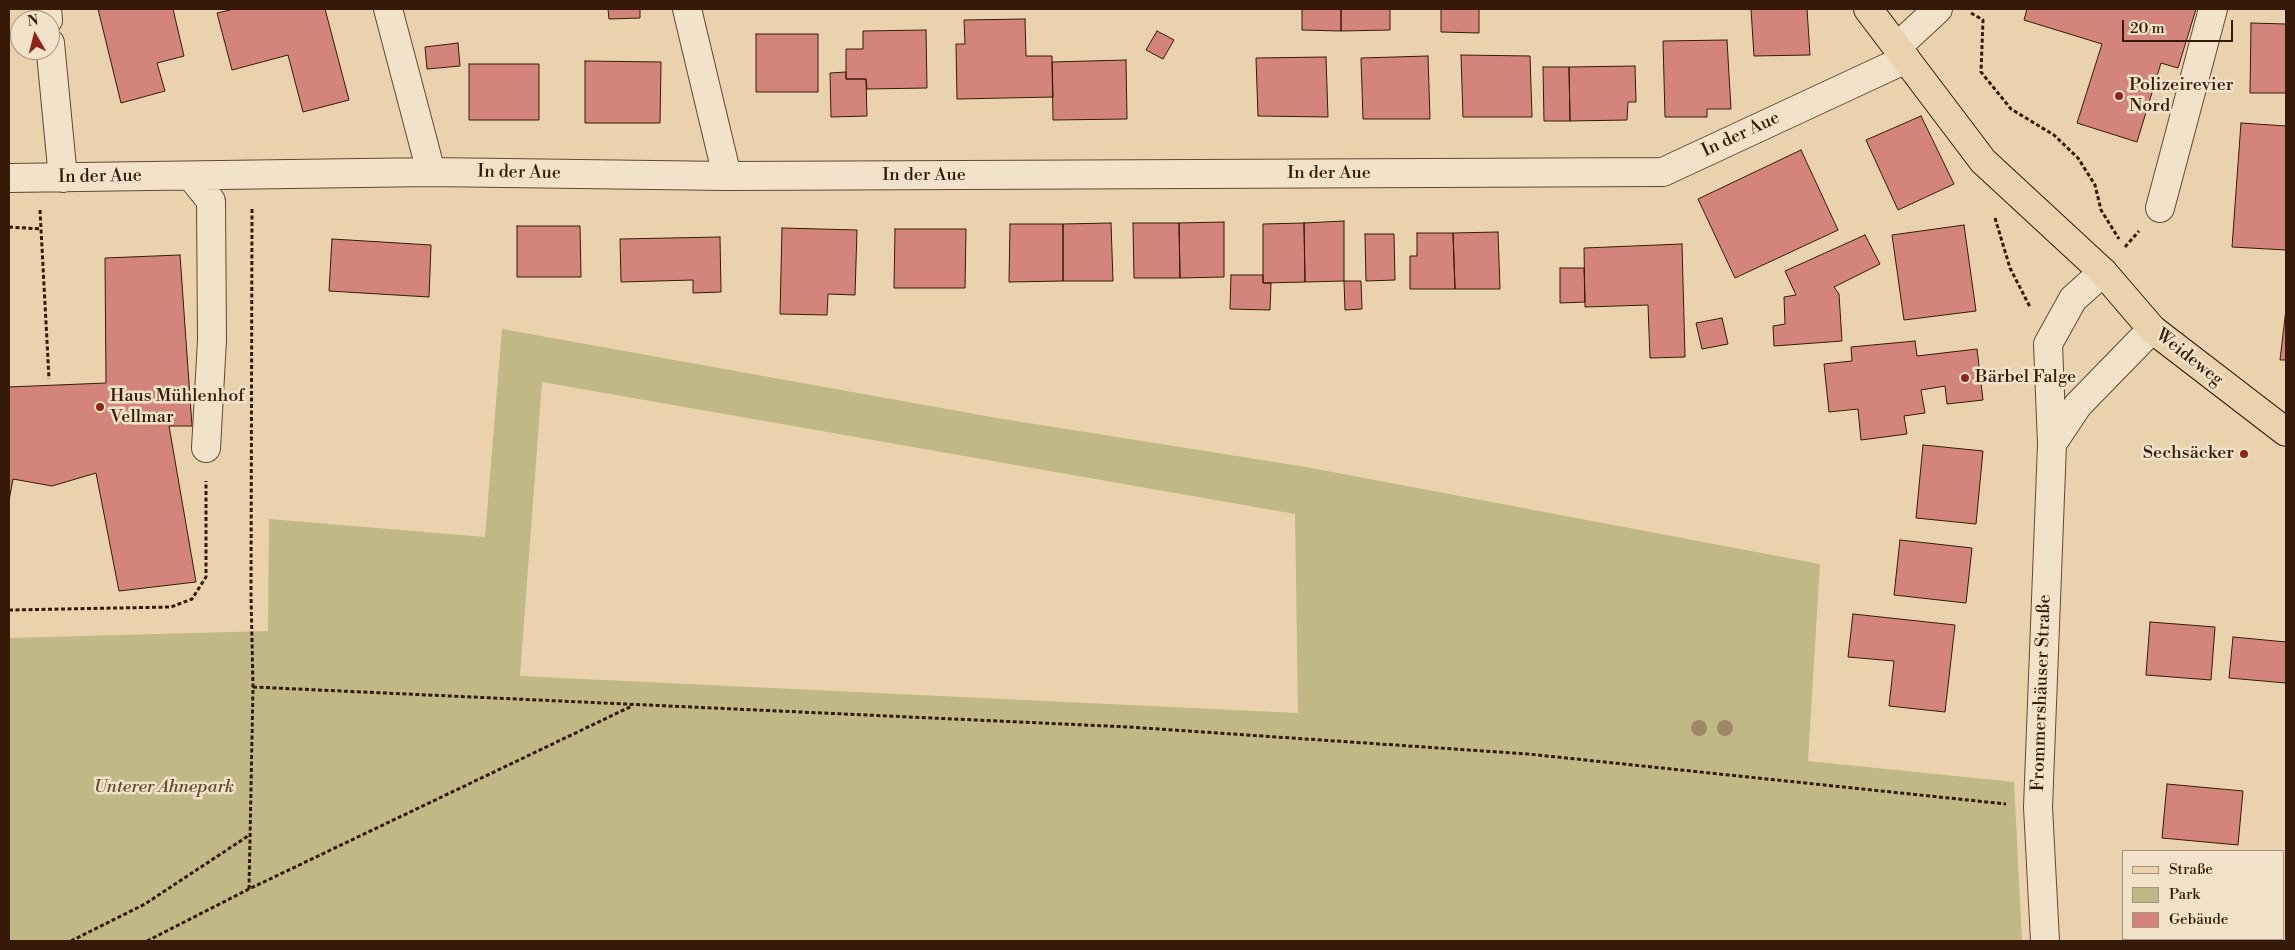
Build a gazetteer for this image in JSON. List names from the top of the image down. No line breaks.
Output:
{"streets":{"main road":["Weideweg"],"street":["In der Aue","Frommershäuser Straße"]},"parks":["Unterer Ahnepark"],"places":["Polizeirevier Nord","Bärbel Falge","Haus Mühlenhof Vellmar","Sechsäcker"],"legend":["Straße","Park","Gebäude"],"scale_bar":"20 m","north":"top"}
